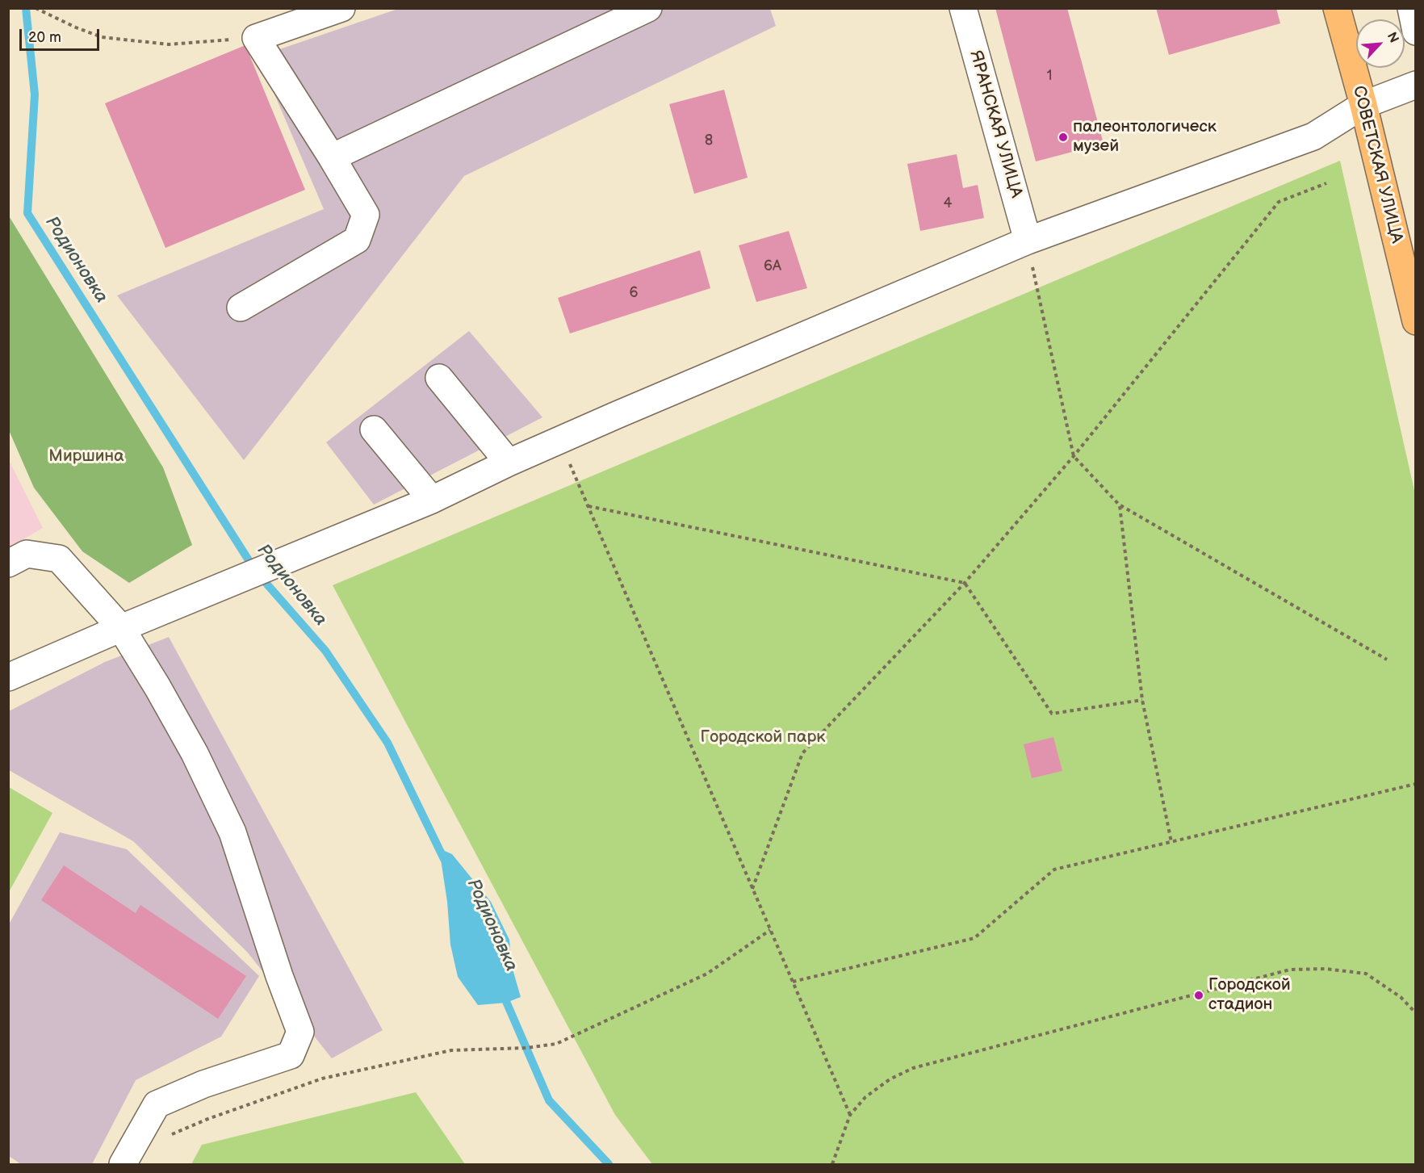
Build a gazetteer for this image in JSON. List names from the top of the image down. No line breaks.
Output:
{"streets":{"main road":["СОВЕТСКАЯ УЛИЦА"],"street":["ЯРАНСКАЯ УЛИЦА"]},"water":["Родионовка"],"parks":["Миршина","Городской парк"],"places":["палеонтологическ музей","Городской стадион"],"house_numbers":["1","8","4","6А","6"],"scale_bar":"20 m","north":"top right"}
